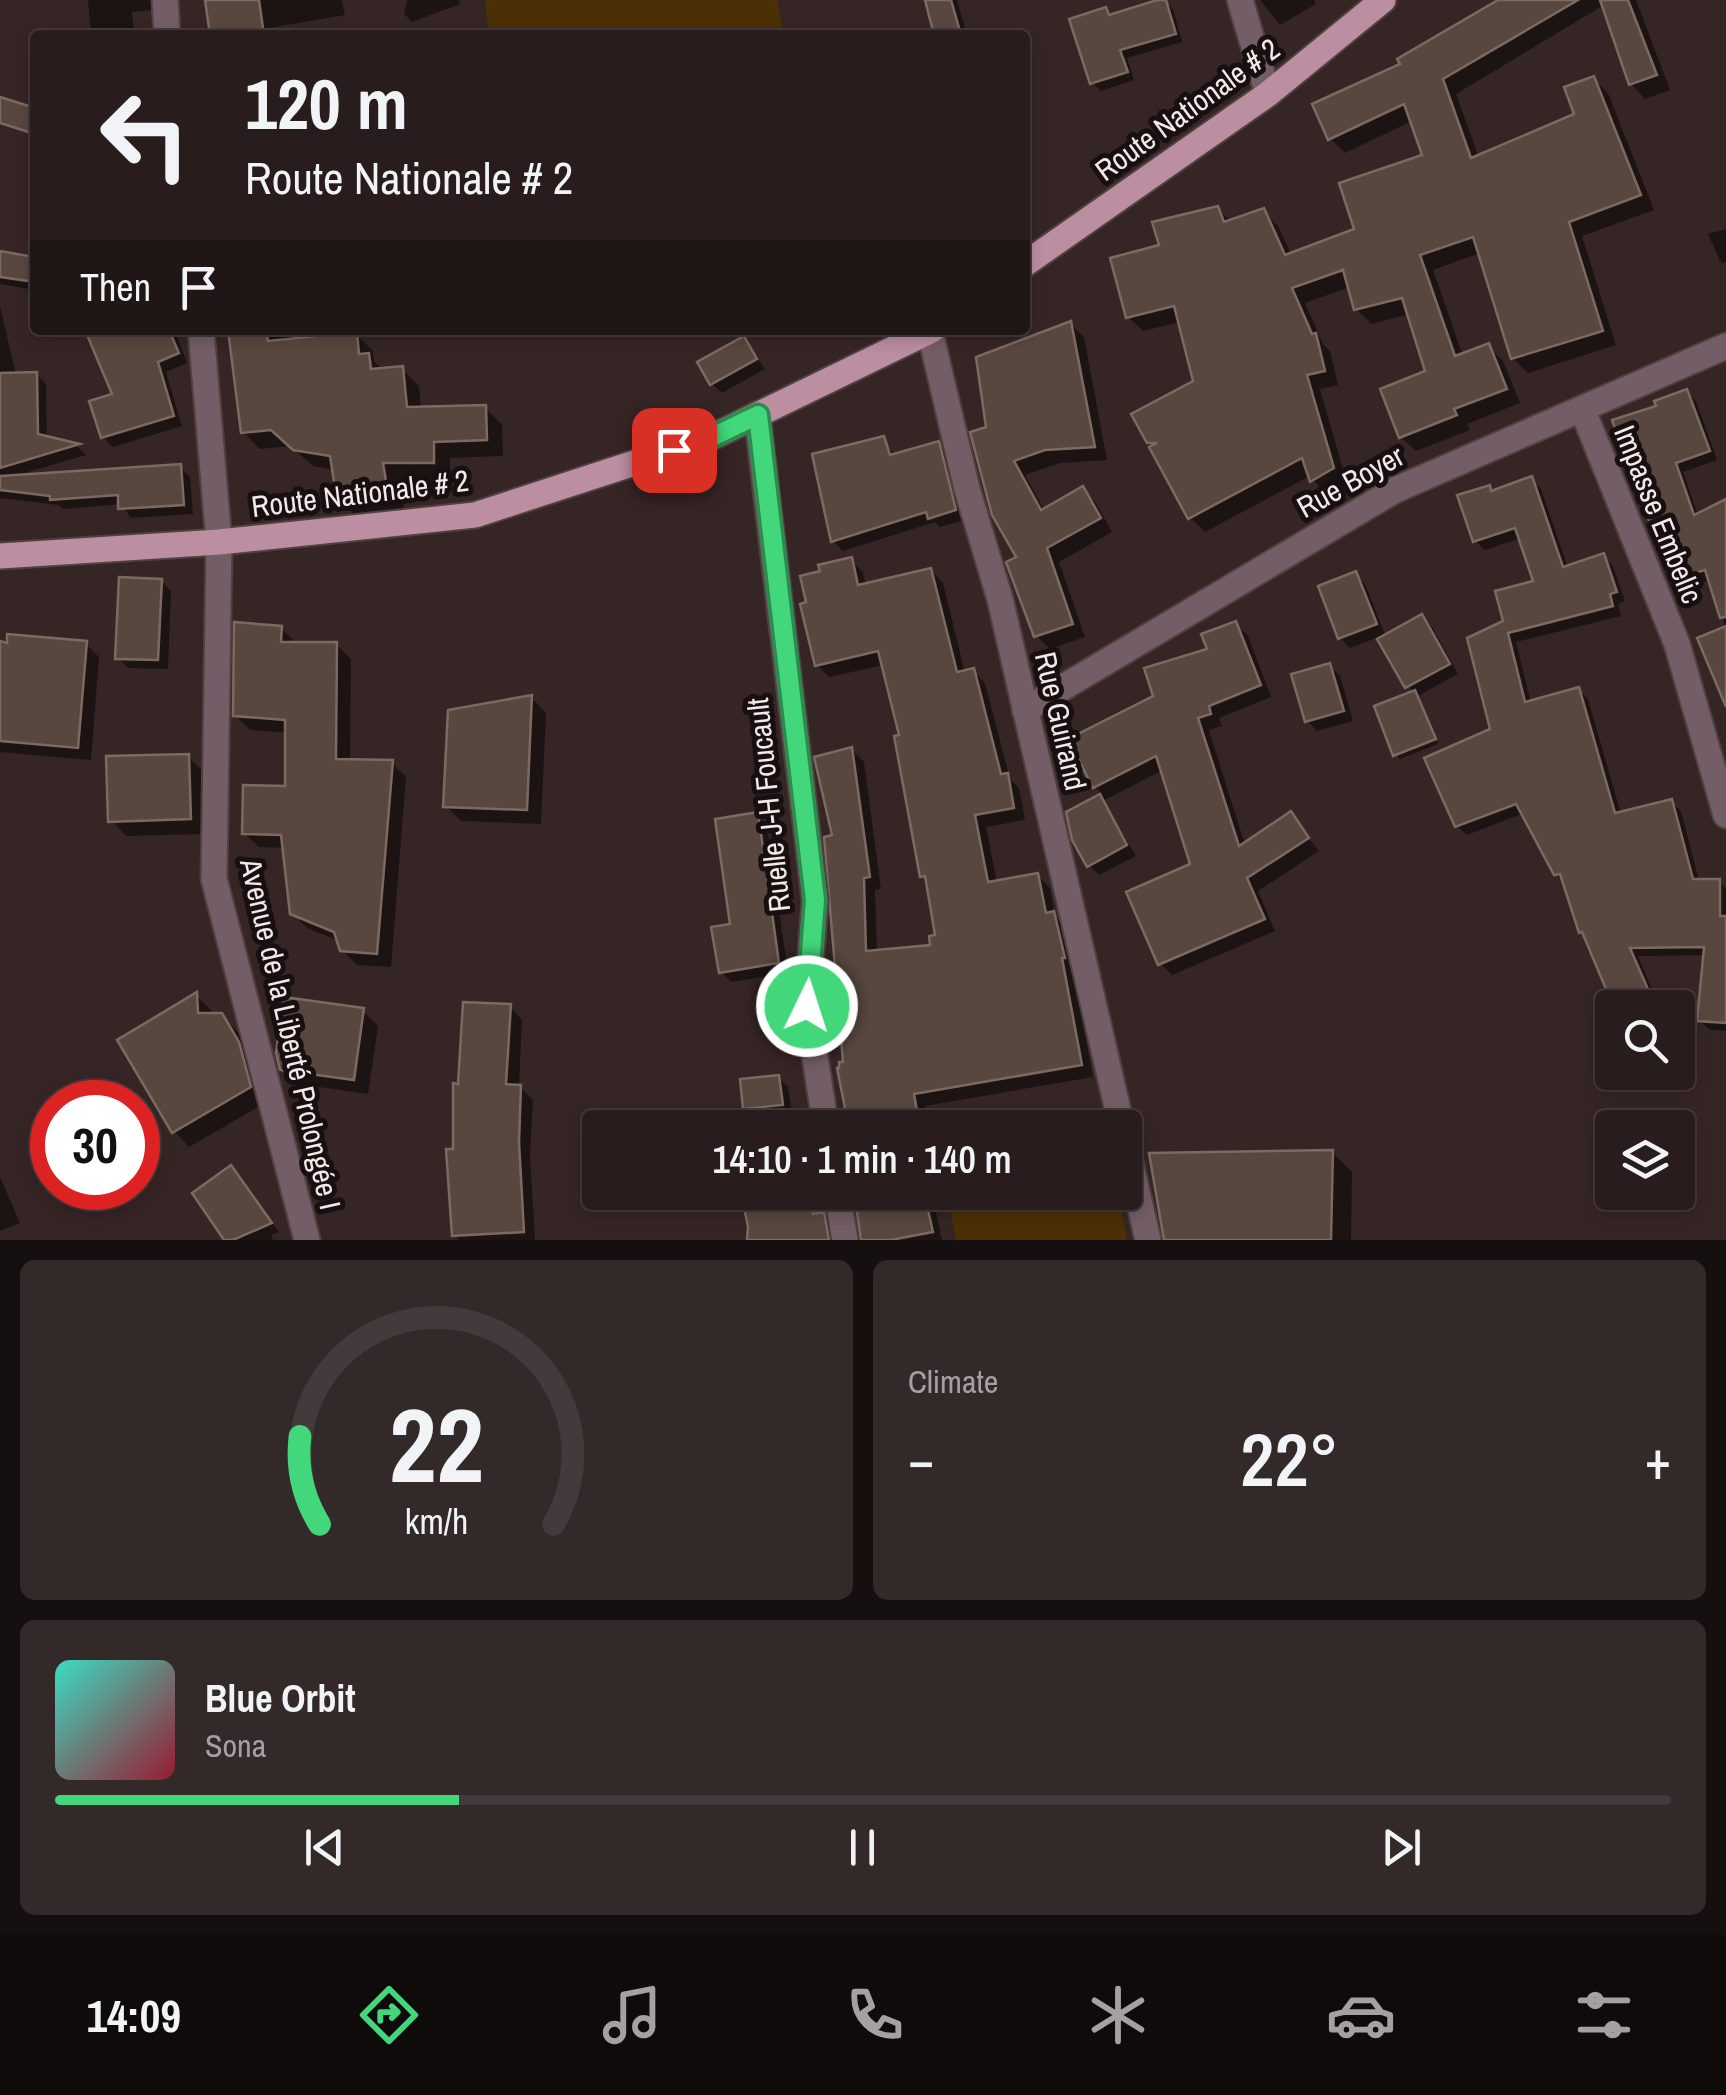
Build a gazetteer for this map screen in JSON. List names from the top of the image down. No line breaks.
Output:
{"streets":{"main road":["Route Nationale # 2"],"street":["Rue Boyer","Impasse Embelic","Rue Guirand","Ruelle J-H Foucault","Avenue de la Liberté Prolongée I"]},"crossings":[["Route Nationale # 2","Ruelle J-H Foucault"],["Route Nationale # 2","Avenue de la Liberté Prolongée I"],["Rue Boyer","Impasse Embelic"],["Rue Boyer","Rue Guirand"]],"page":{"turn":["120 m","Route Nationale # 2"],"then":"Then","limit":"30","trip":"14:10 · 1 min · 140 m","tile":"Climate","heat":["−","22°","+"],"song":["Blue Orbit","Sona"],"tabs":"14:09","gauge":["22","km/h"]}}
